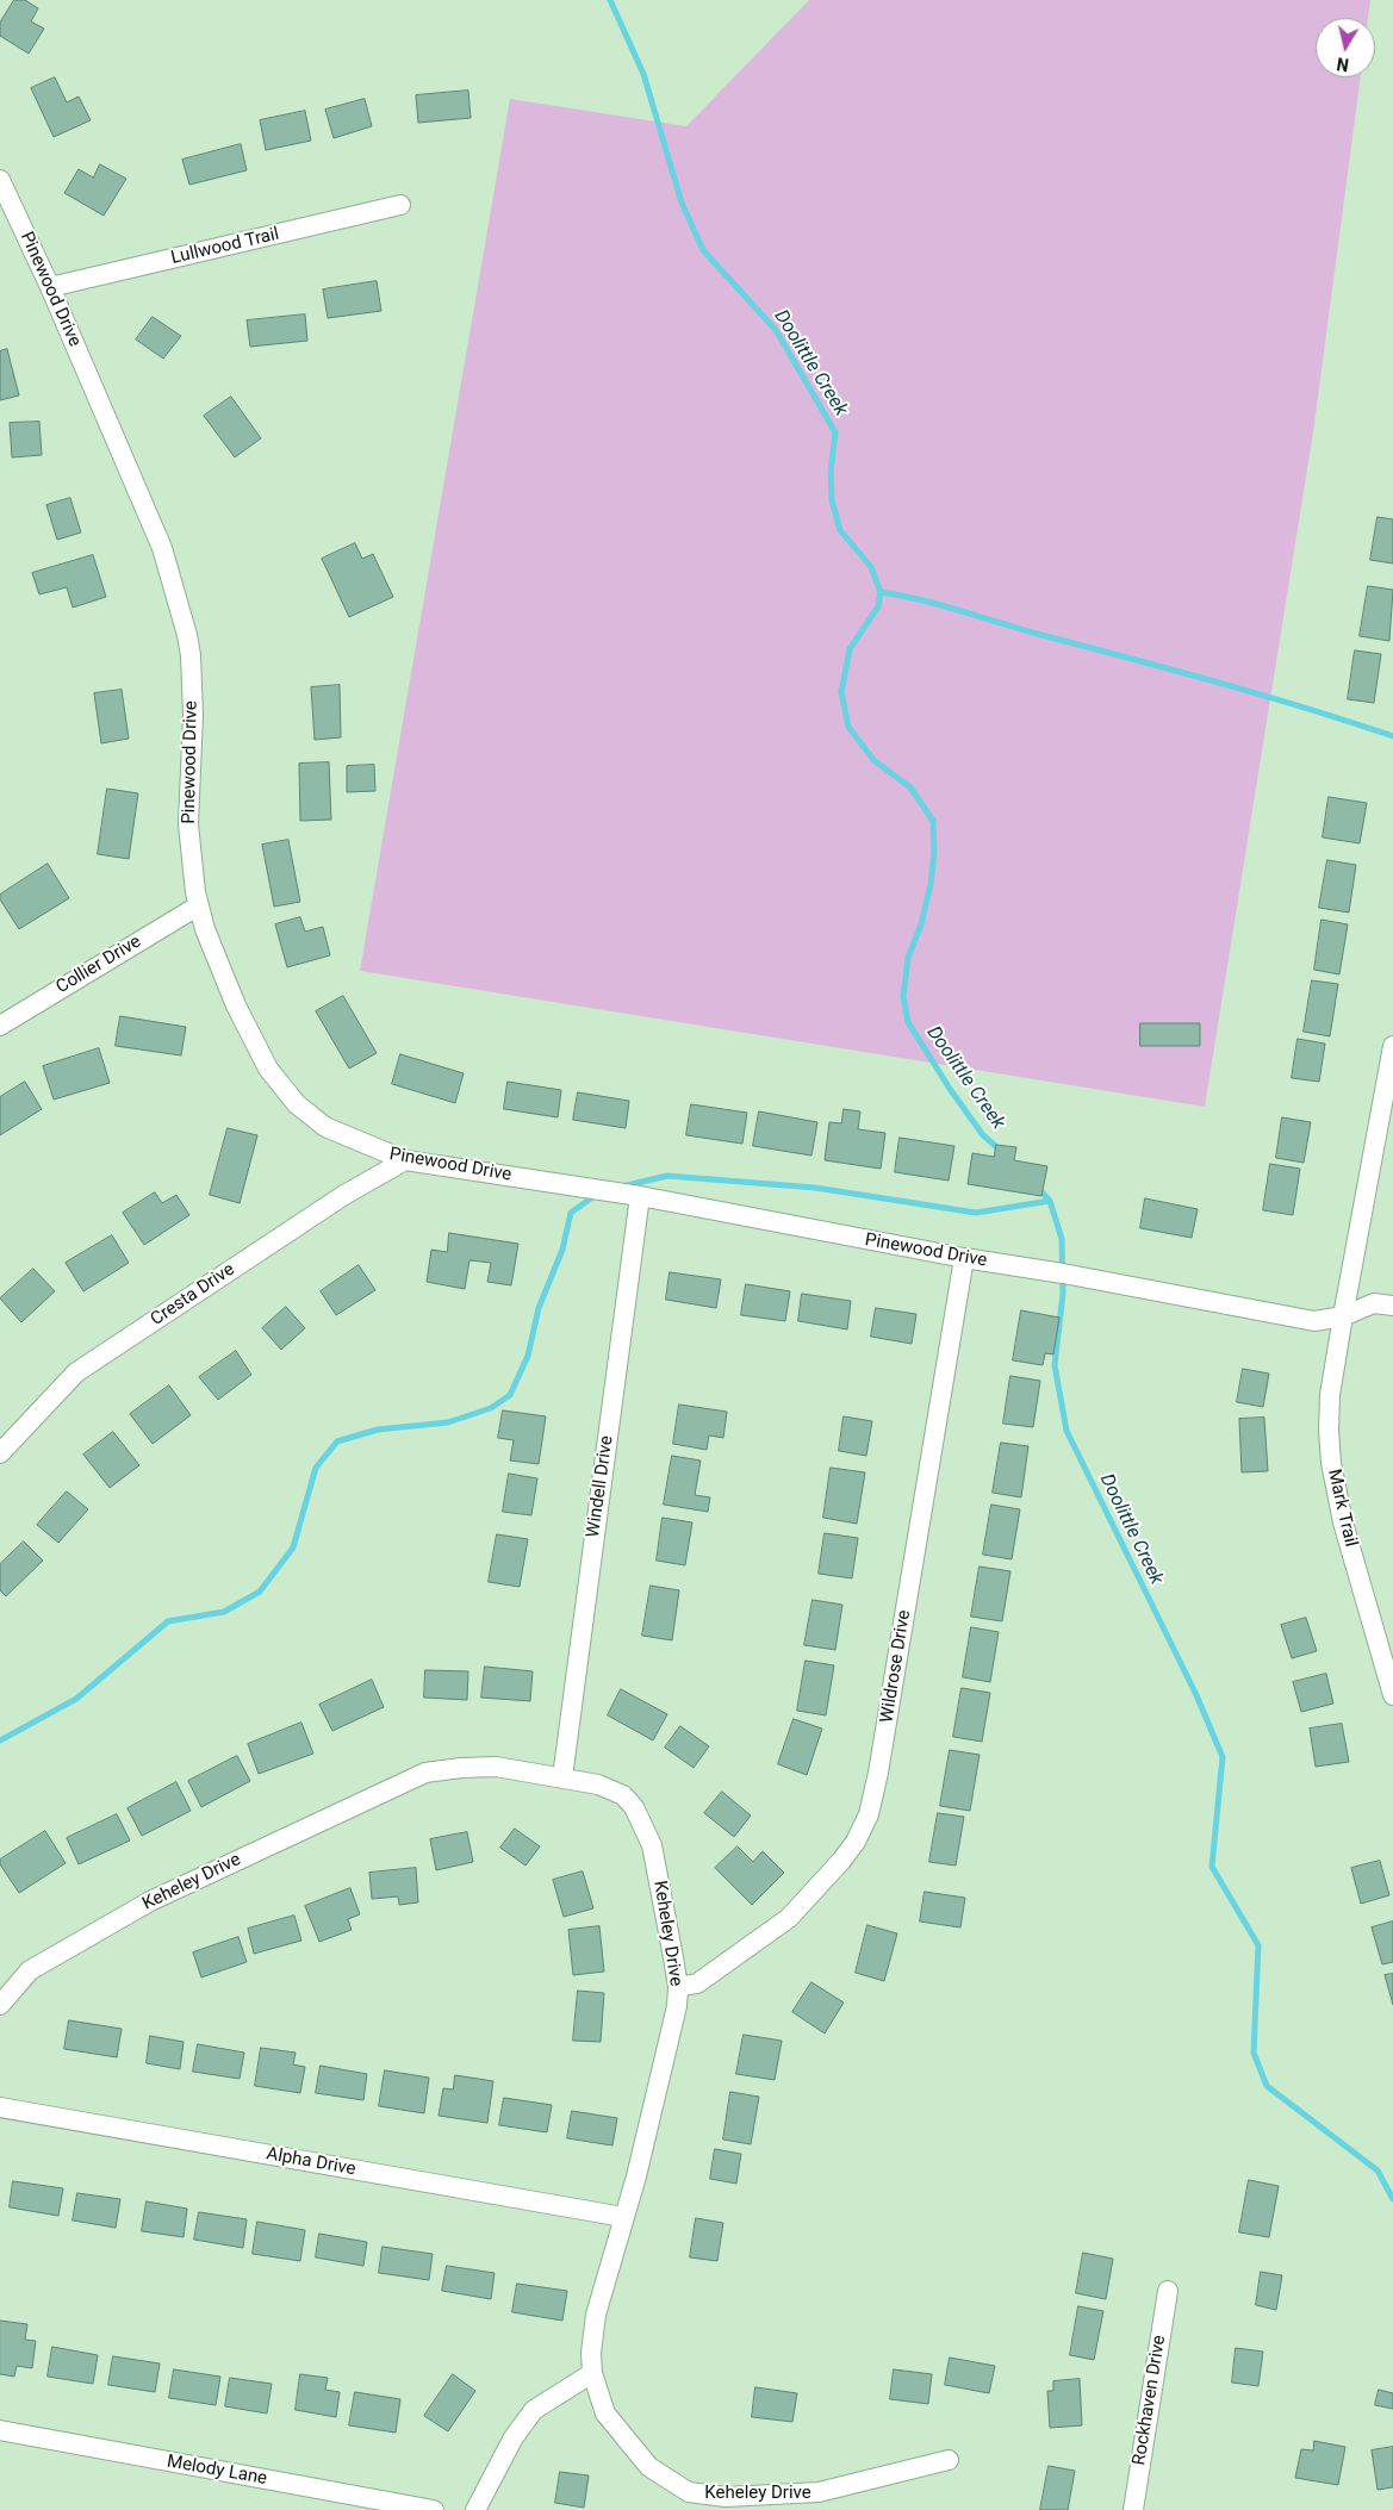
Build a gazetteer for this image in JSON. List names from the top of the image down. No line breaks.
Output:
{"streets":{"street":["Lullwood Trail","Pinewood Drive","Collier Drive","Cresta Drive","Windell Drive","Mark Trail","Wildrose Drive","Keheley Drive","Alpha Drive","Rockhaven Drive","Melody Lane"]},"crossings":[["Lullwood Trail","Pinewood Drive"],["Pinewood Drive","Collier Drive"],["Pinewood Drive","Cresta Drive"],["Pinewood Drive","Windell Drive"],["Pinewood Drive","Mark Trail"],["Pinewood Drive","Wildrose Drive"],["Windell Drive","Keheley Drive"],["Wildrose Drive","Keheley Drive"],["Keheley Drive","Alpha Drive"]],"water":["Doolittle Creek"],"north":"bottom"}
